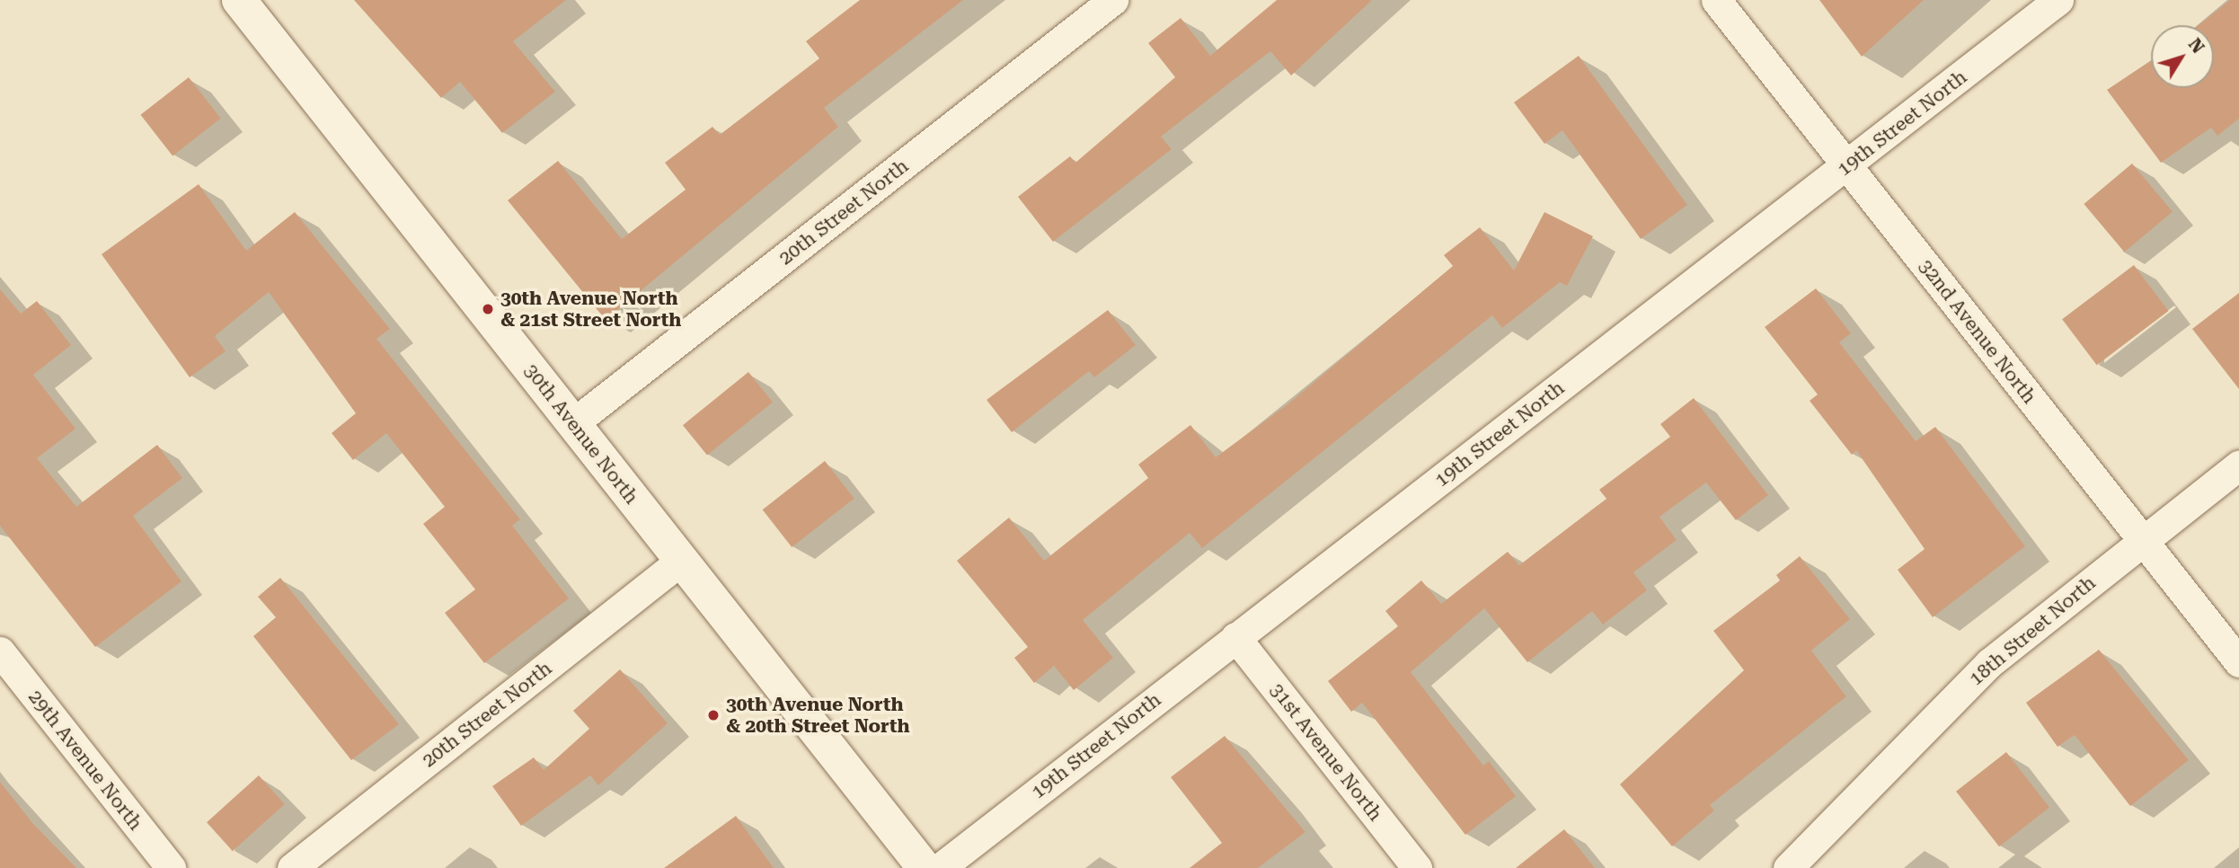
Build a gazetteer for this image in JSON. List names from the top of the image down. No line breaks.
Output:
{"streets":{"street":["19th Street North","20th Street North","32nd Avenue North","30th Avenue North","18th Street North","31st Avenue North","29th Avenue North"]},"crossings":[["19th Street North","32nd Avenue North"],["19th Street North","31st Avenue North"],["20th Street North","30th Avenue North"],["32nd Avenue North","18th Street North"]],"places":["30th Avenue North & 21st Street North","30th Avenue North & 20th Street North"],"north":"top right"}
